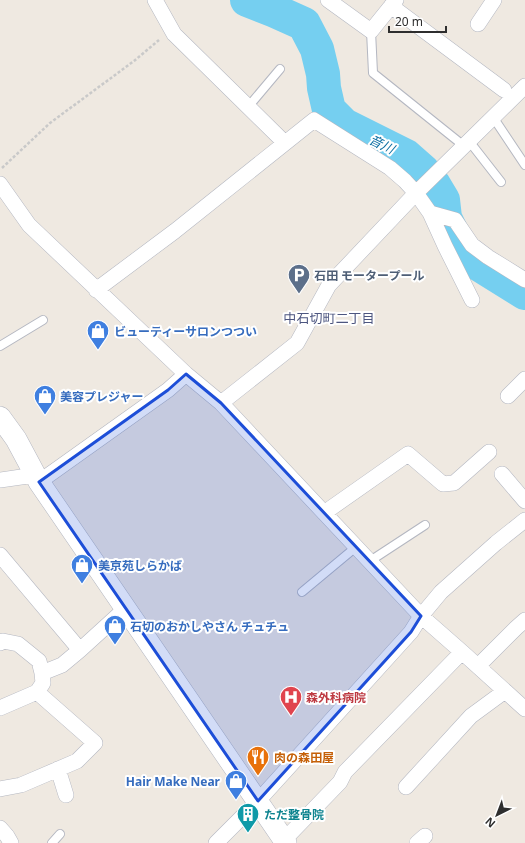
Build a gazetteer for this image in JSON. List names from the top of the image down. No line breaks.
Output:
{"districts":["中石切町二丁目"],"water":["音川"],"places":{"parking":["石田 モータープール"],"shop":["ビューティーサロンつつい","美容プレジャー","美京苑しらかば","石切のおかしやさん チュチュ","Hair Make Near"],"hospital":["森外科病院"],"restaurant":["肉の森田屋"],"building":["ただ整骨院"]},"scale_bar":"20 m","north":"bottom left"}
